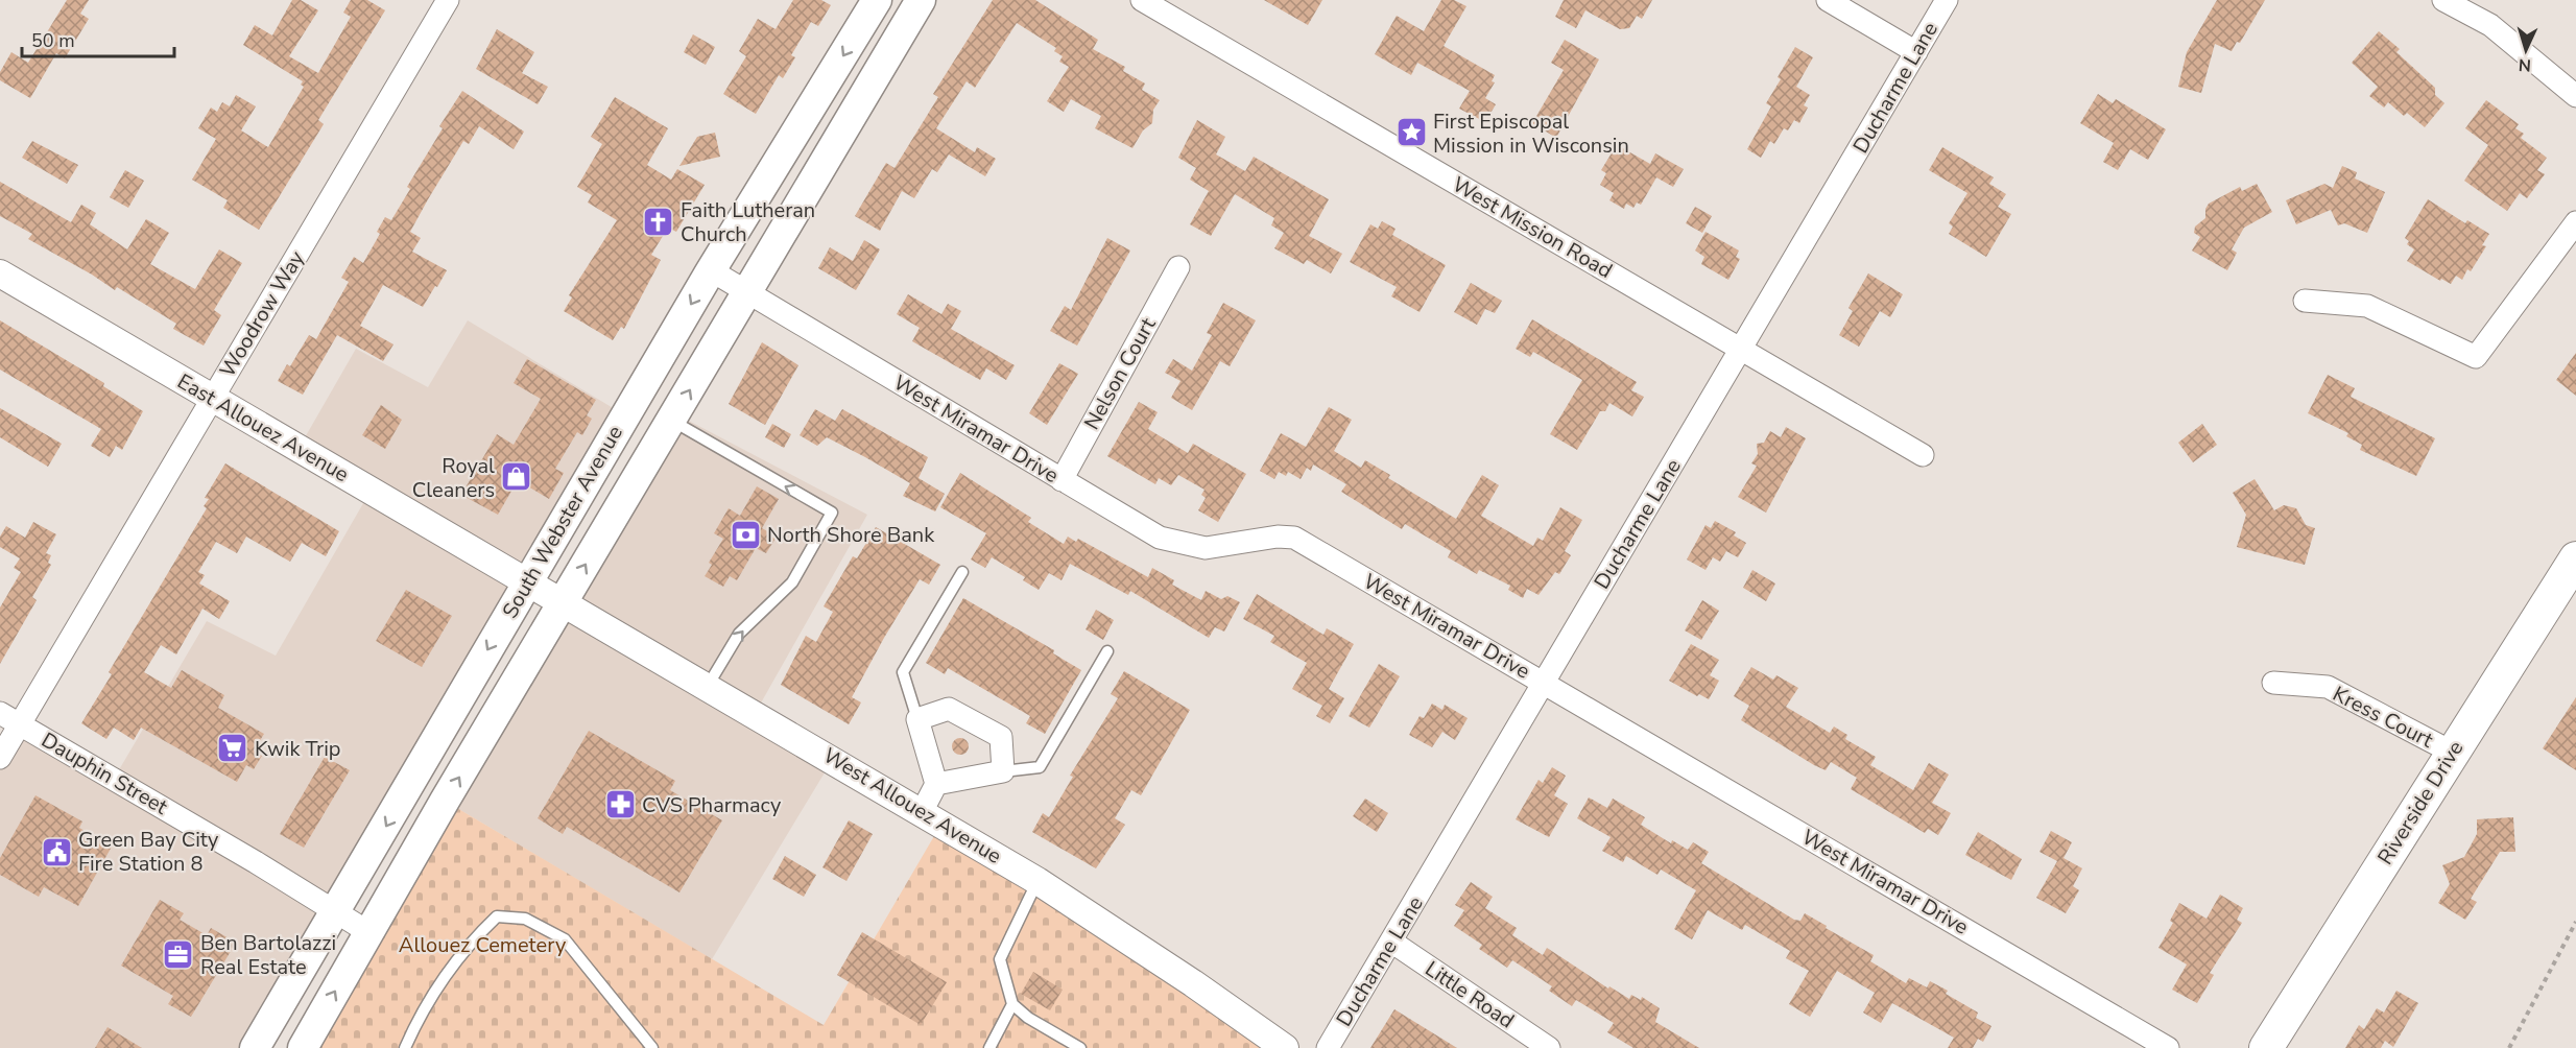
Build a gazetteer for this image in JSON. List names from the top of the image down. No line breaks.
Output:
{"streets":{"main road":["South Webster Avenue","Riverside Drive"],"street":["Ducharme Lane","West Mission Road","Woodrow Way","Nelson Court","East Allouez Avenue","West Miramar Drive","Kress Court","Dauphin Street","West Allouez Avenue","Little Road"]},"crossings":[["Ducharme Lane","West Mission Road"],["Ducharme Lane","West Miramar Drive"],["Ducharme Lane","Little Road"],["Woodrow Way","East Allouez Avenue"],["Woodrow Way","Dauphin Street"],["Nelson Court","West Miramar Drive"],["East Allouez Avenue","South Webster Avenue"],["East Allouez Avenue","West Allouez Avenue"],["West Miramar Drive","South Webster Avenue"],["South Webster Avenue","Dauphin Street"],["South Webster Avenue","West Allouez Avenue"],["Kress Court","Riverside Drive"]],"parks":["Allouez Cemetery"],"places":{"place":["First Episcopal Mission in Wisconsin"],"church":["Faith Lutheran Church"],"shop":["Royal Cleaners"],"bank":["North Shore Bank"],"supermarket":["Kwik Trip"],"pharmacy":["CVS Pharmacy"],"public building":["Green Bay City Fire Station 8"],"office":["Ben Bartolazzi Real Estate"]},"scale_bar":"50 m","north":"bottom"}
